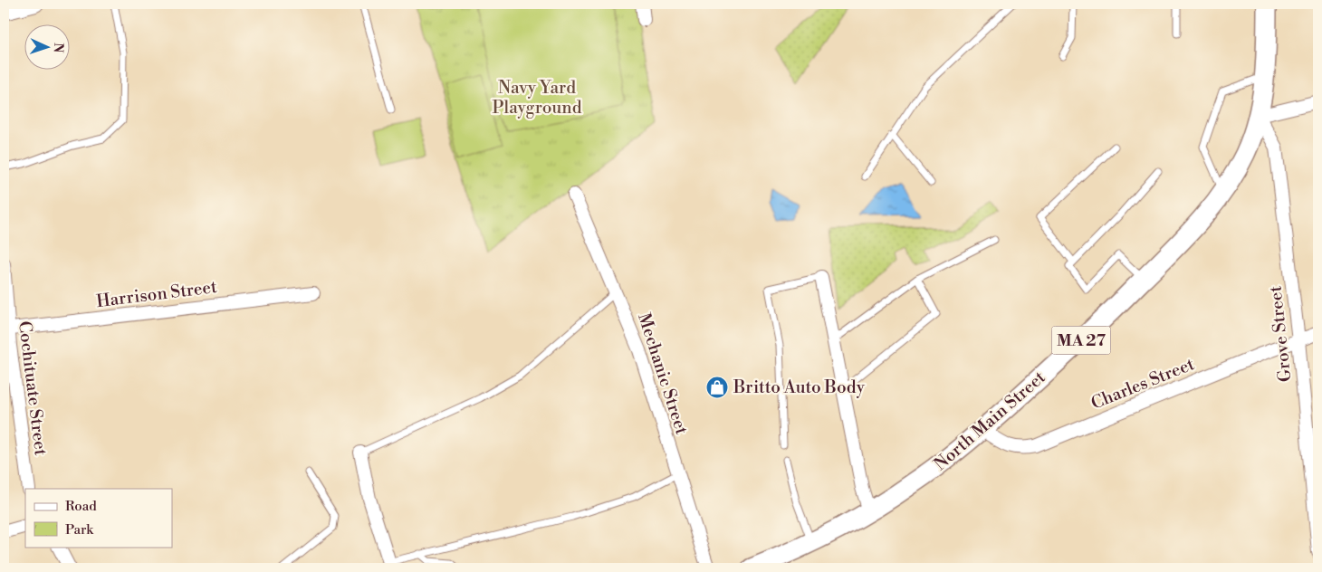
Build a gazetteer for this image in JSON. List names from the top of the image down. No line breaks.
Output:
{"streets":{"main road":["MA 27","North Main Street"],"street":["Harrison Street","Grove Street","Mechanic Street","Charles Street","Cochituate Street"]},"crossings":[["Harrison Street","Cochituate Street"],["Grove Street","Charles Street"],["Grove Street","North Main Street"],["Charles Street","North Main Street"]],"parks":["Navy Yard Playground"],"places":{"shop":["Britto Auto Body"]},"legend":["Road","Park"],"north":"right"}
